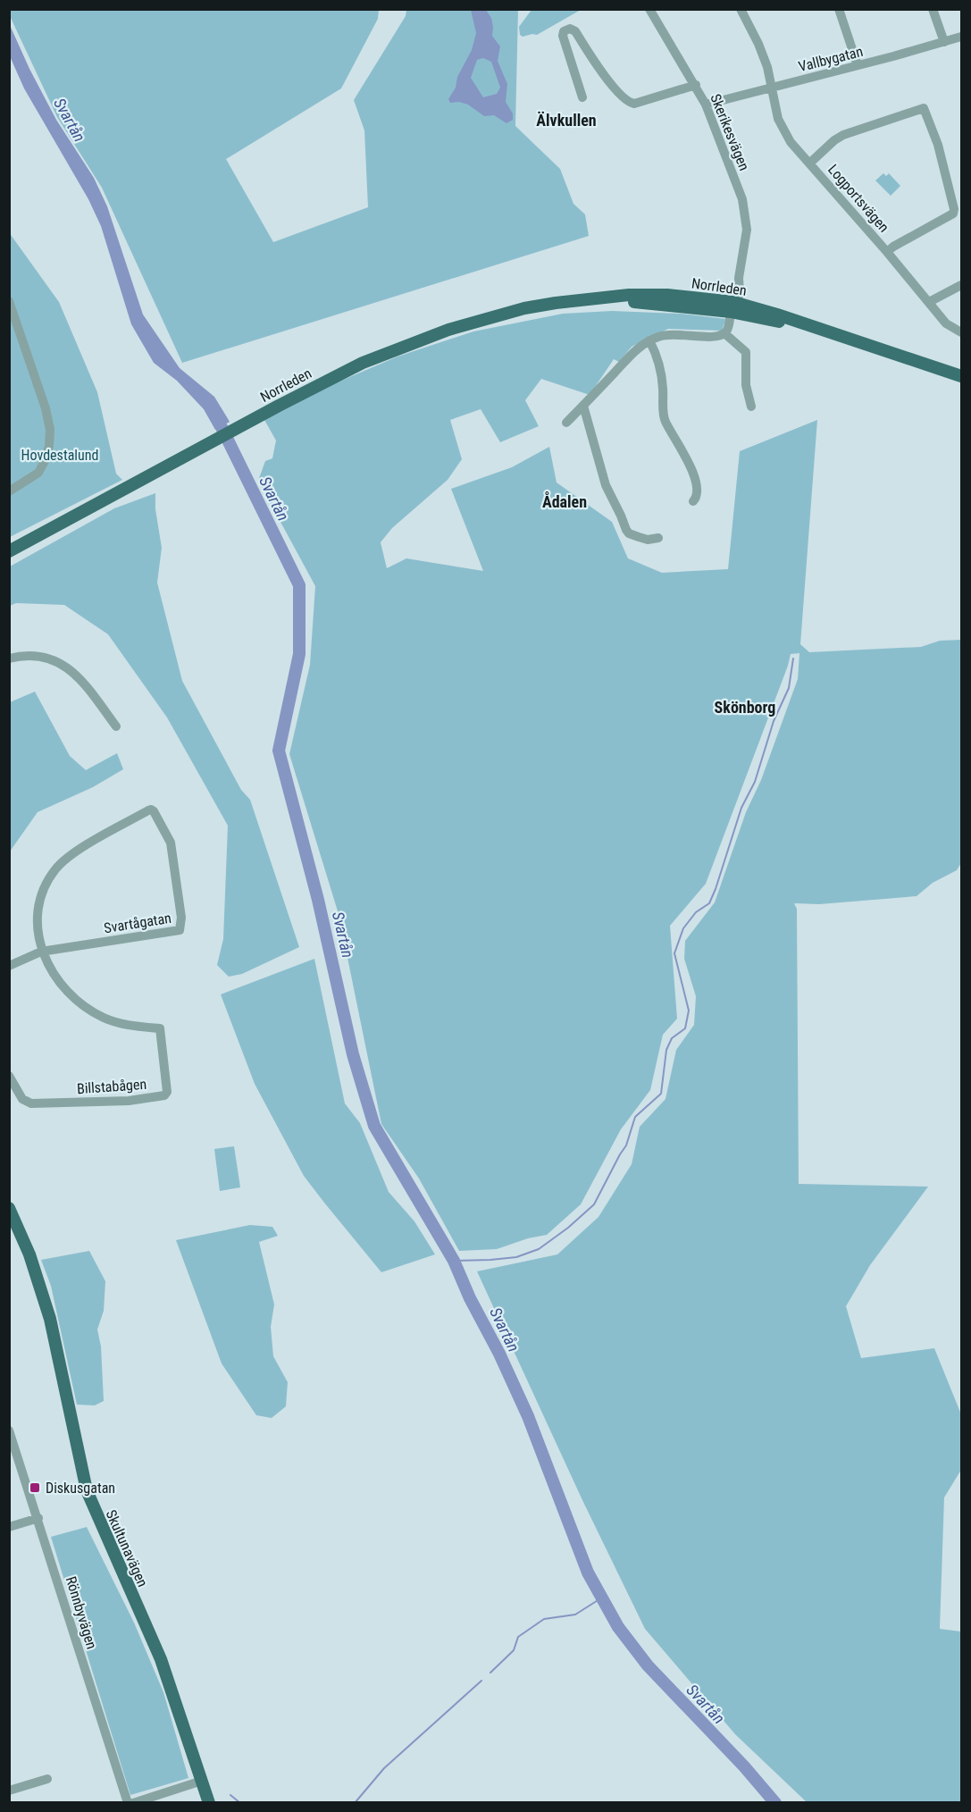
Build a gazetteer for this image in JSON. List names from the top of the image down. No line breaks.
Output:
{"streets":{"main road":["Norrleden","Skultunavägen"],"street":["Vallbygatan","Skerikesvägen","Logportsvägen","Svartågatan","Billstabågen","Rönnbyvägen"]},"crossings":[["Vallbygatan","Skerikesvägen"],["Vallbygatan","Logportsvägen"],["Skerikesvägen","Norrleden"],["Svartågatan","Billstabågen"]],"districts":["Älvkullen","Ådalen","Skönborg"],"water":["Svartån"],"parks":["Hovdestalund"],"places":{"transit":["Diskusgatan"]}}
